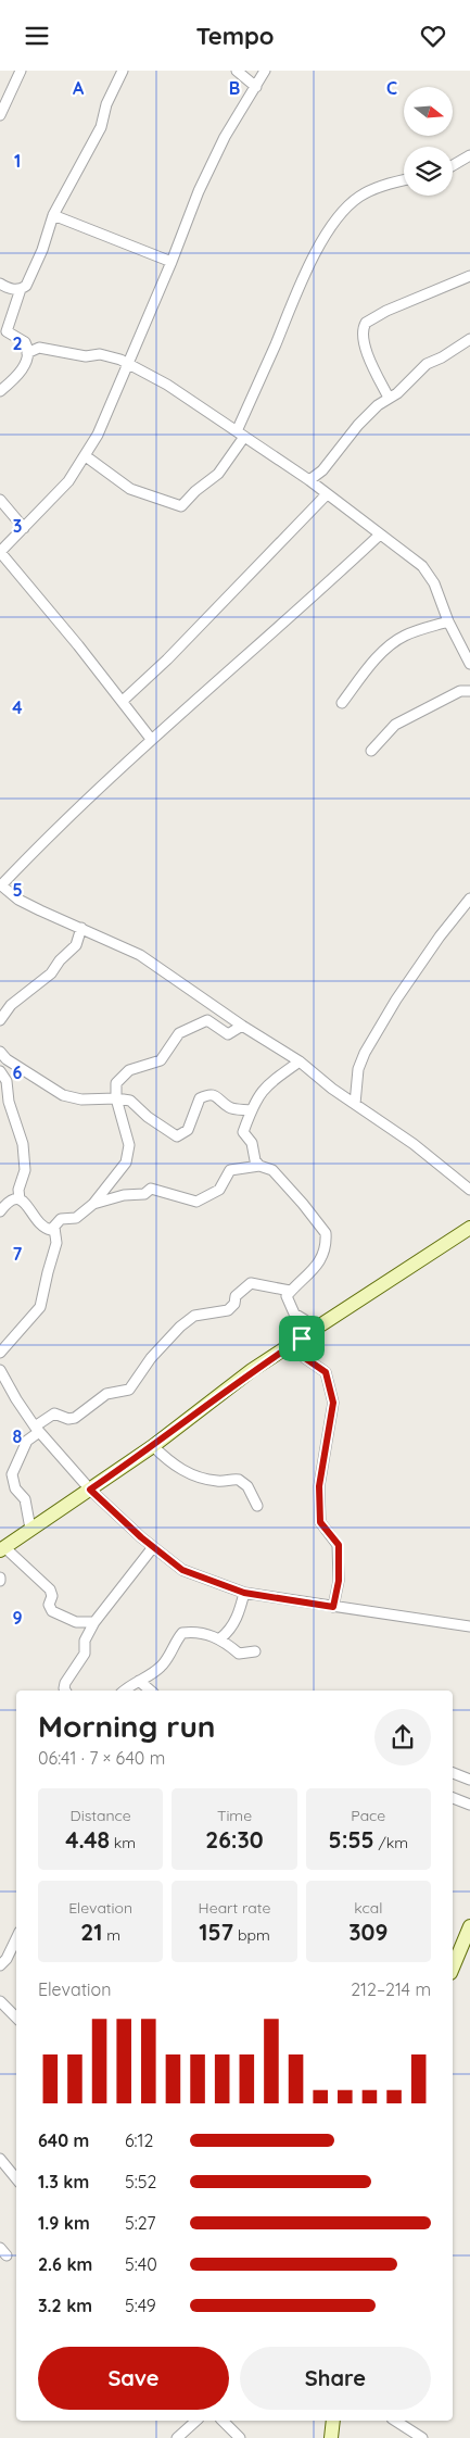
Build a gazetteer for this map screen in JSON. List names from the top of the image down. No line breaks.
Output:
{"north":"right","page":{"header":"Tempo","heading":["Morning run","06:41 · 7 × 640 m"],"stats":[["Distance","4.48 km"],["Time","26:30"],["Pace","5:55 /km"],["Elevation","21 m"],["Heart rate","157 bpm"],["kcal","309"]],"chart":["Elevation","212–214 m"],"list":[{"name":"640 m","note":"6:12"},{"name":"1.3 km","note":"5:52"},{"name":"1.9 km","note":"5:27"},{"name":"2.6 km","note":"5:40"},{"name":"3.2 km","note":"5:49"}],"buttons":["Save","Share"]},"grid":{"columns":["A","B","C"],"rows":["1","2","3","4","5","6","7","8","9"]}}
